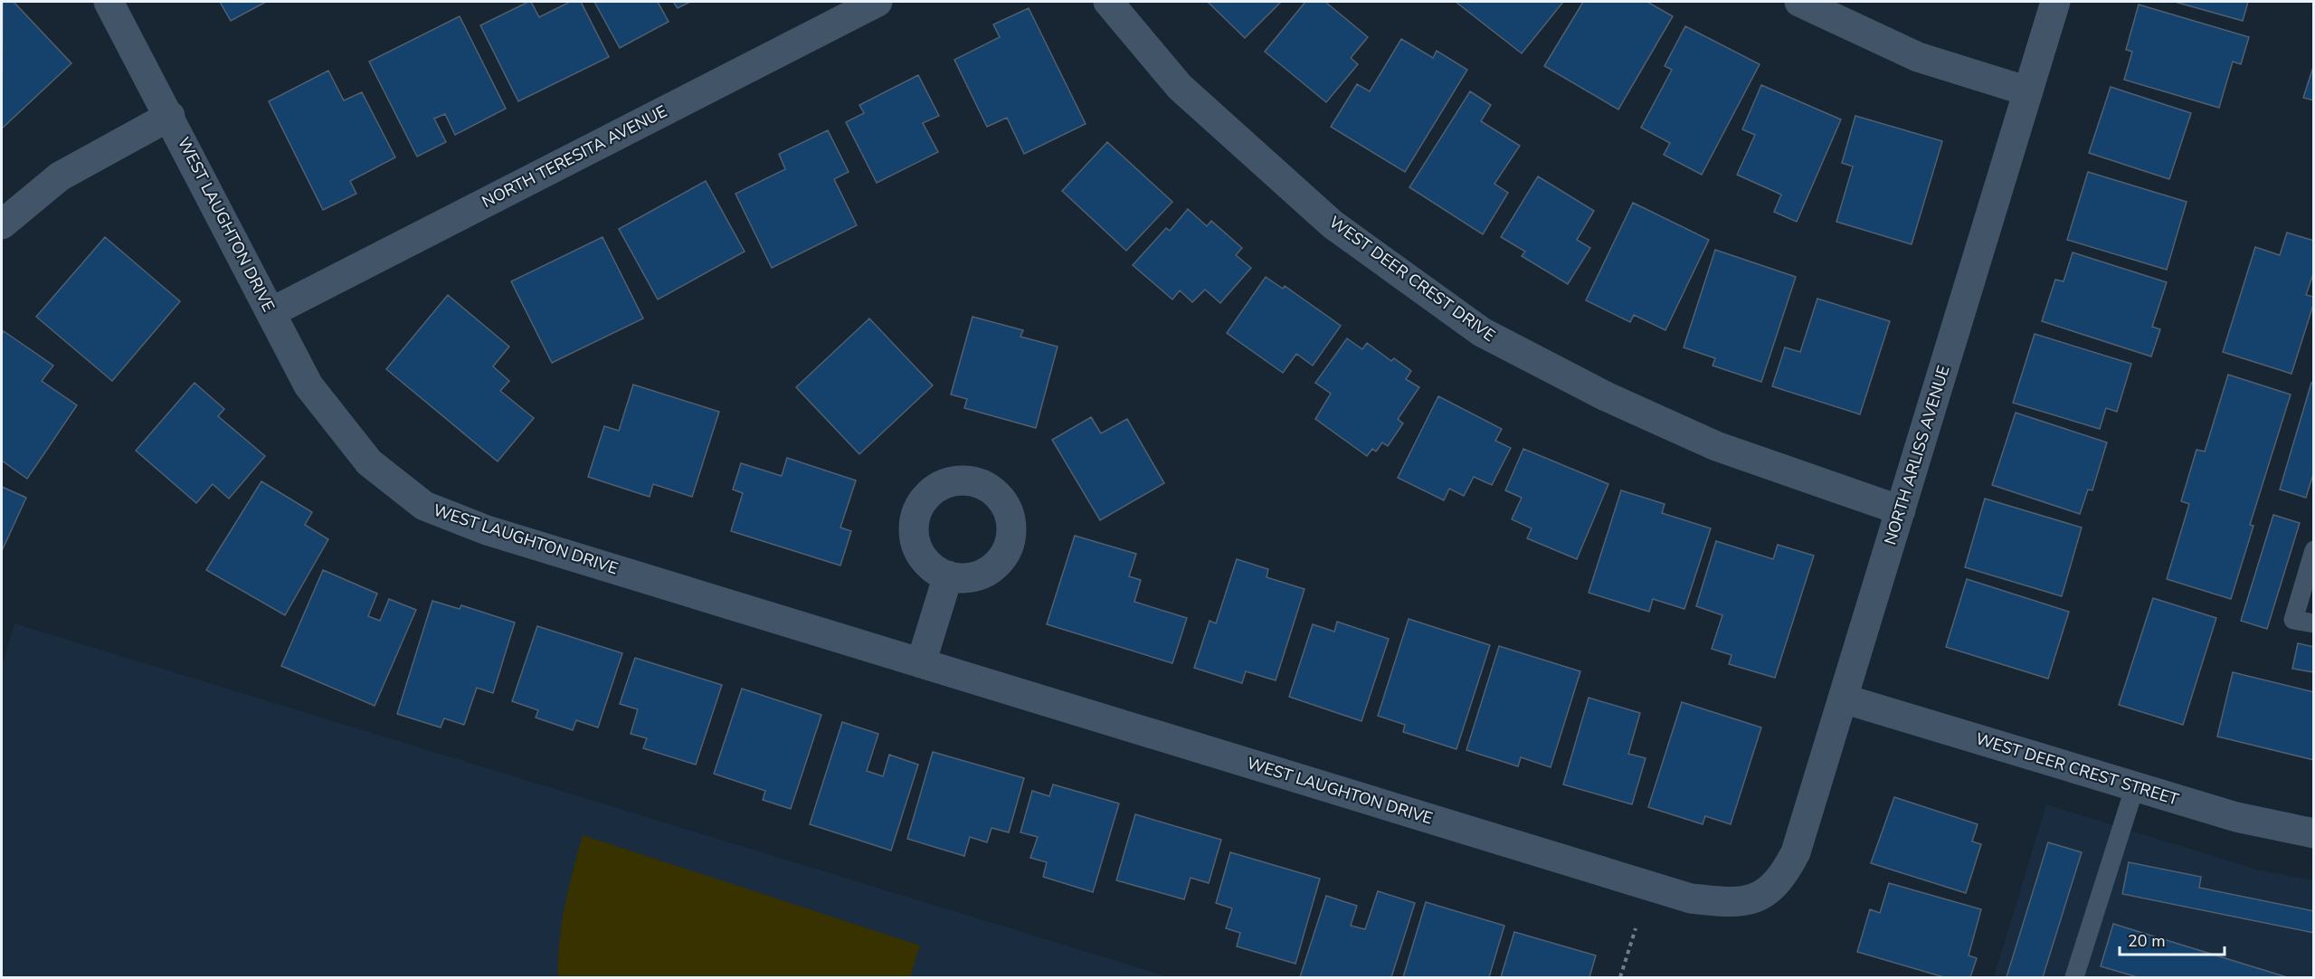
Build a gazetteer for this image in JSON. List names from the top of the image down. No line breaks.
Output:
{"streets":{"street":["NORTH TERESITA AVENUE","WEST LAUGHTON DRIVE","WEST DEER CREST DRIVE","NORTH ARLISS AVENUE","WEST DEER CREST STREET"]},"crossings":[["NORTH TERESITA AVENUE","WEST LAUGHTON DRIVE"],["WEST LAUGHTON DRIVE","NORTH ARLISS AVENUE"],["WEST DEER CREST DRIVE","NORTH ARLISS AVENUE"],["NORTH ARLISS AVENUE","WEST DEER CREST STREET"]],"scale_bar":"20 m"}
